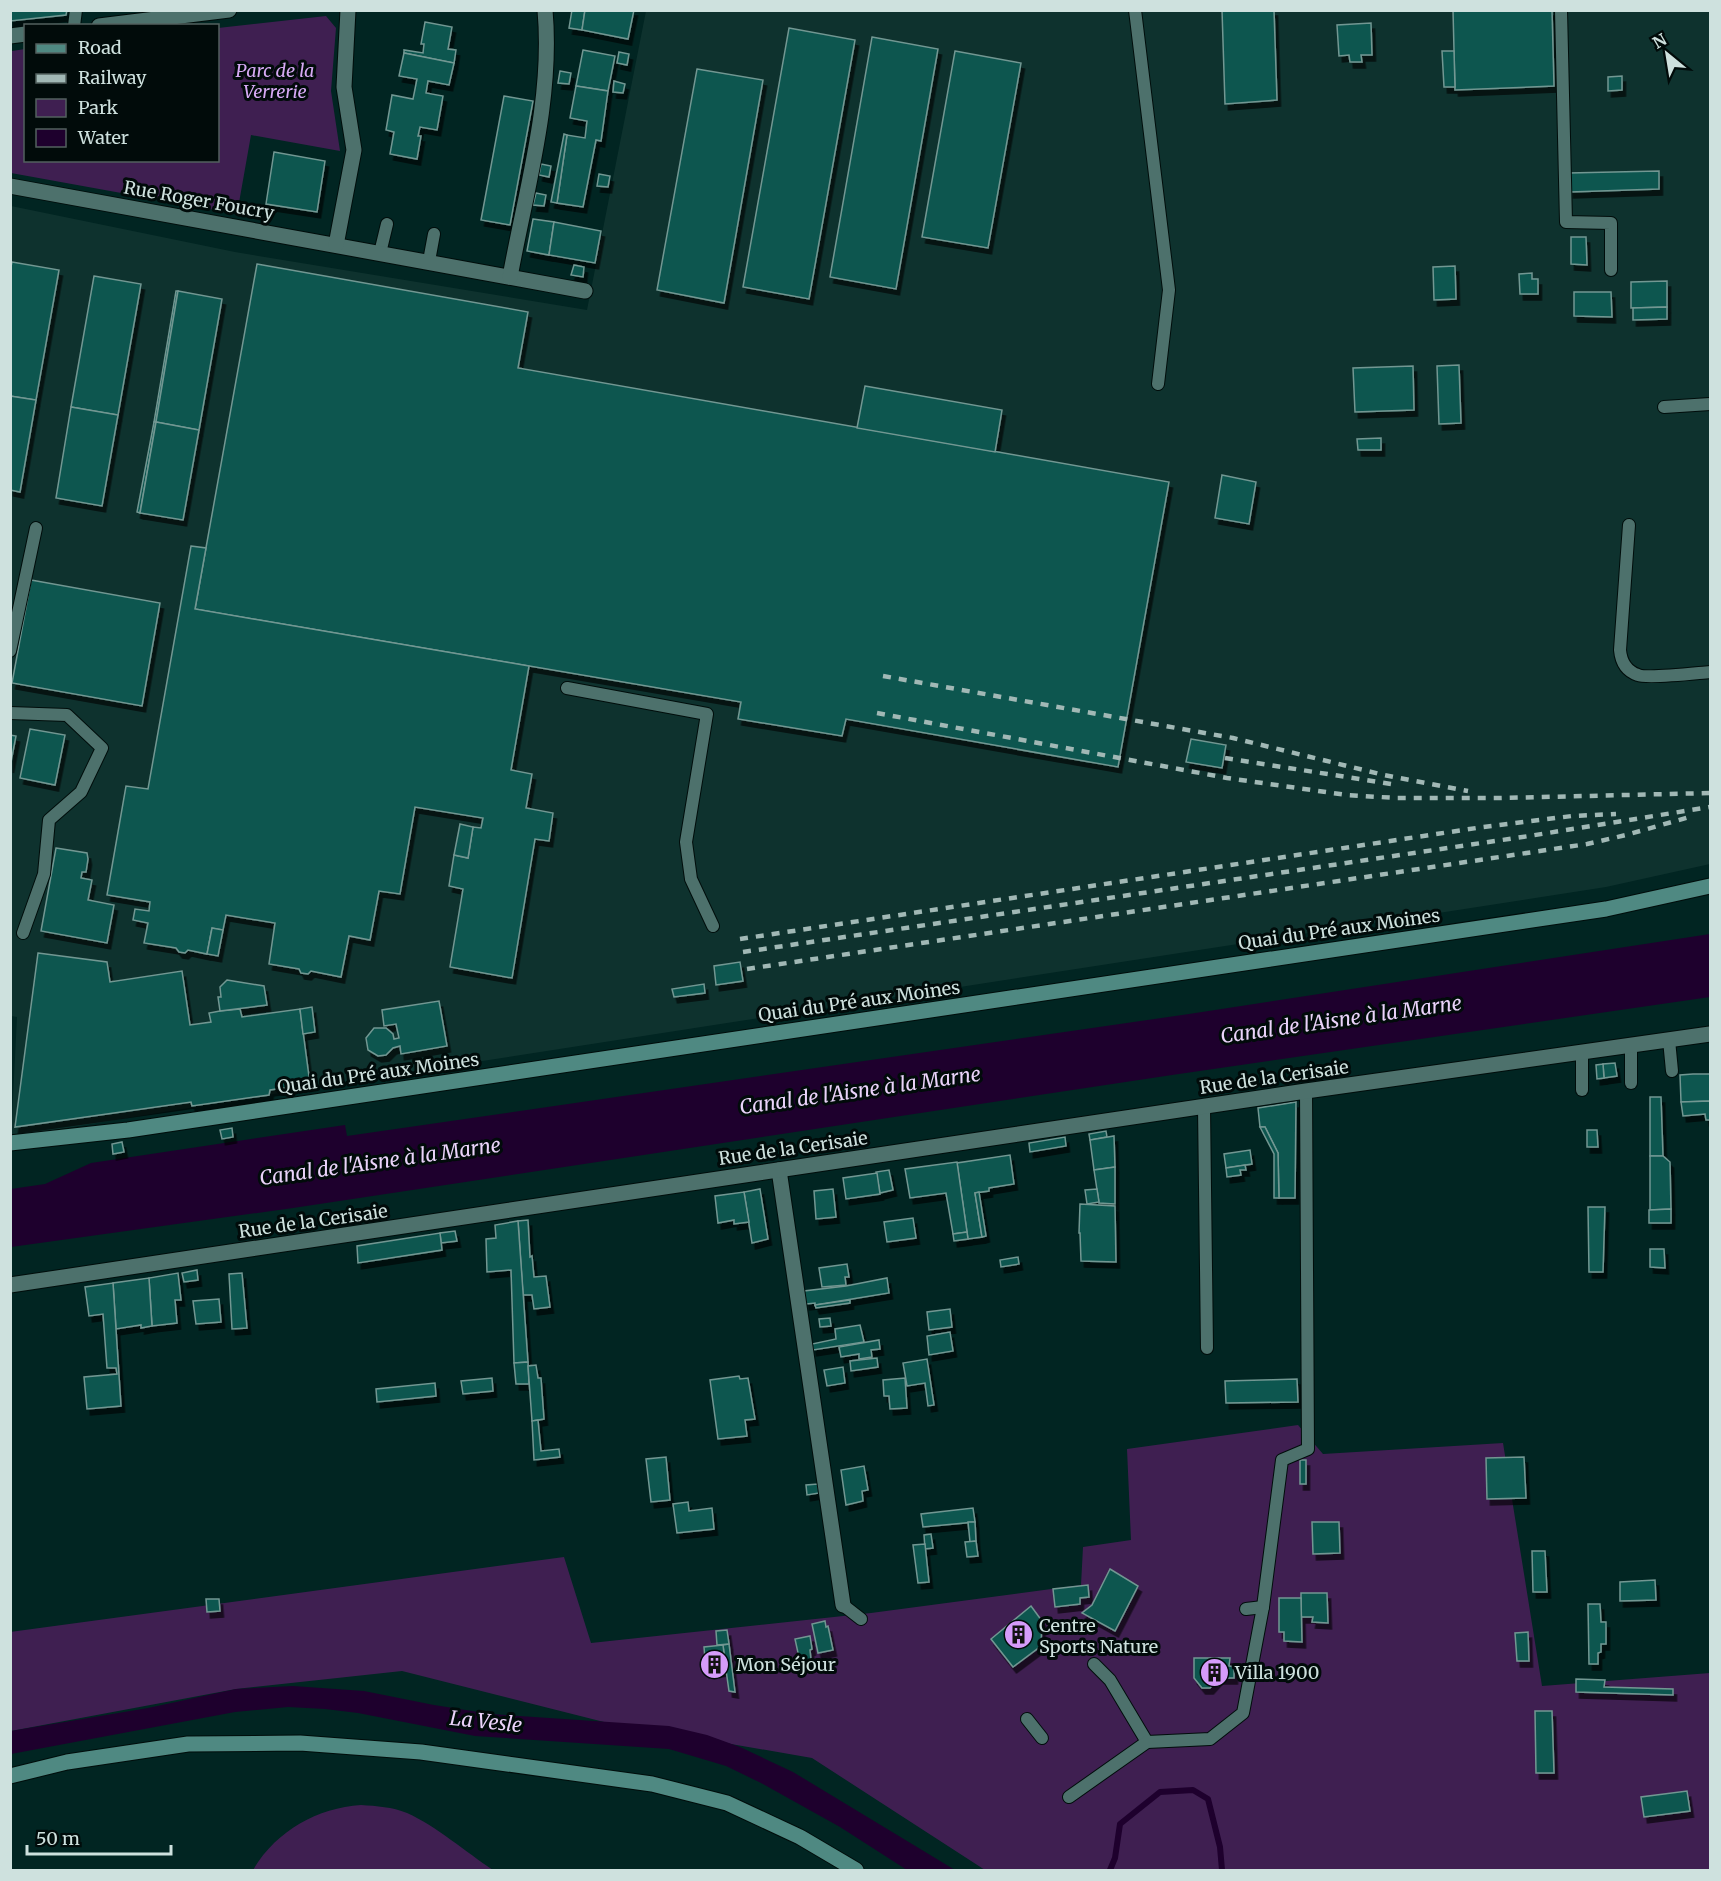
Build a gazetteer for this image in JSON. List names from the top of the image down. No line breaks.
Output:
{"streets":{"street":["Rue Roger Foucry","Quai du Pré aux Moines","Rue de la Cerisaie"]},"water":["Canal de l'Aisne à la Marne","La Vesle"],"parks":["Parc de la Verrerie"],"places":{"building":["Centre Sports Nature","Mon Séjour","Villa 1900"]},"legend":["Road","Railway","Park","Water"],"scale_bar":"50 m","north":"top left"}
